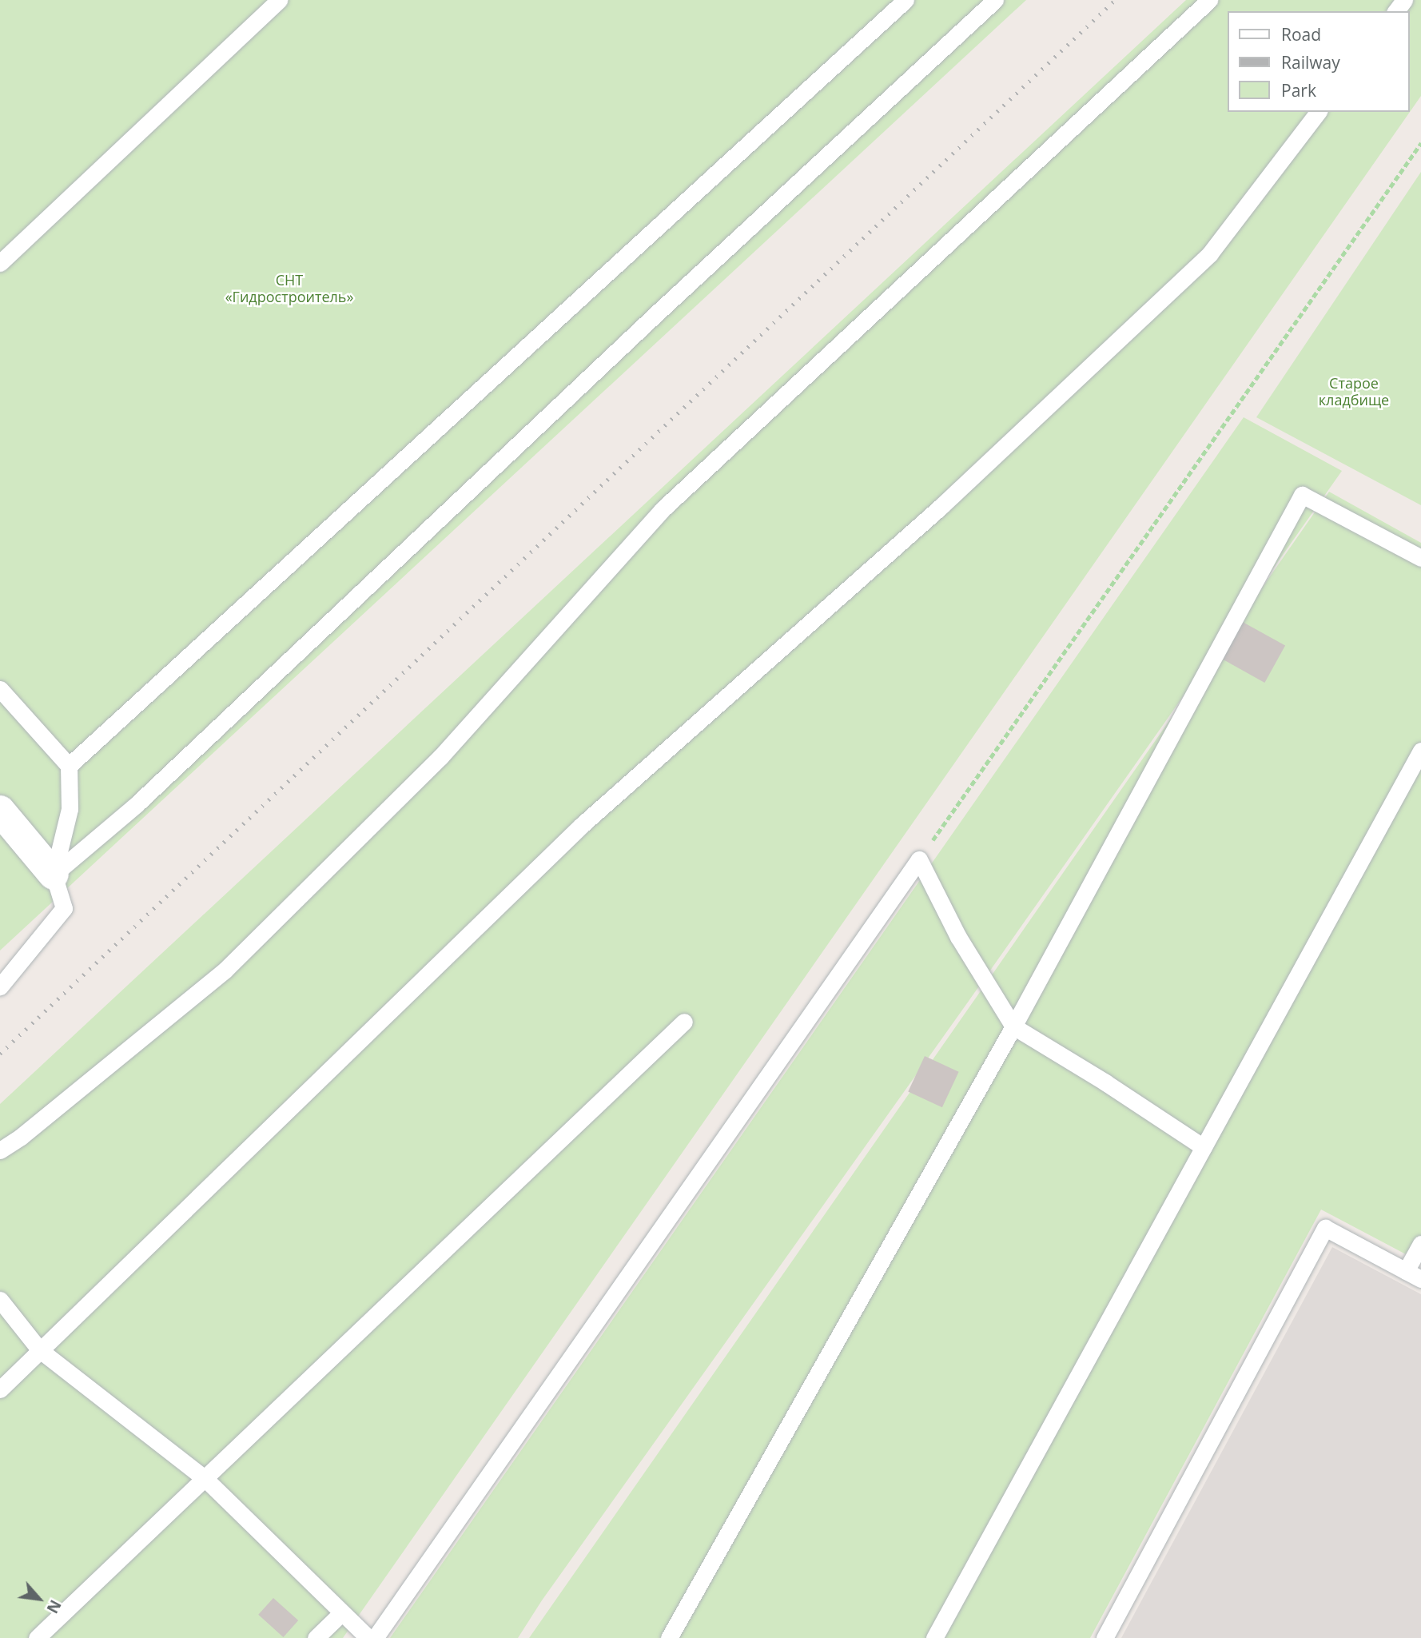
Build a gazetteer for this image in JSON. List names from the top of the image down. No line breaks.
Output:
{"parks":["СНТ «Гидростроитель»","Старое кладбище"],"legend":["Road","Railway","Park"],"north":"bottom right"}
